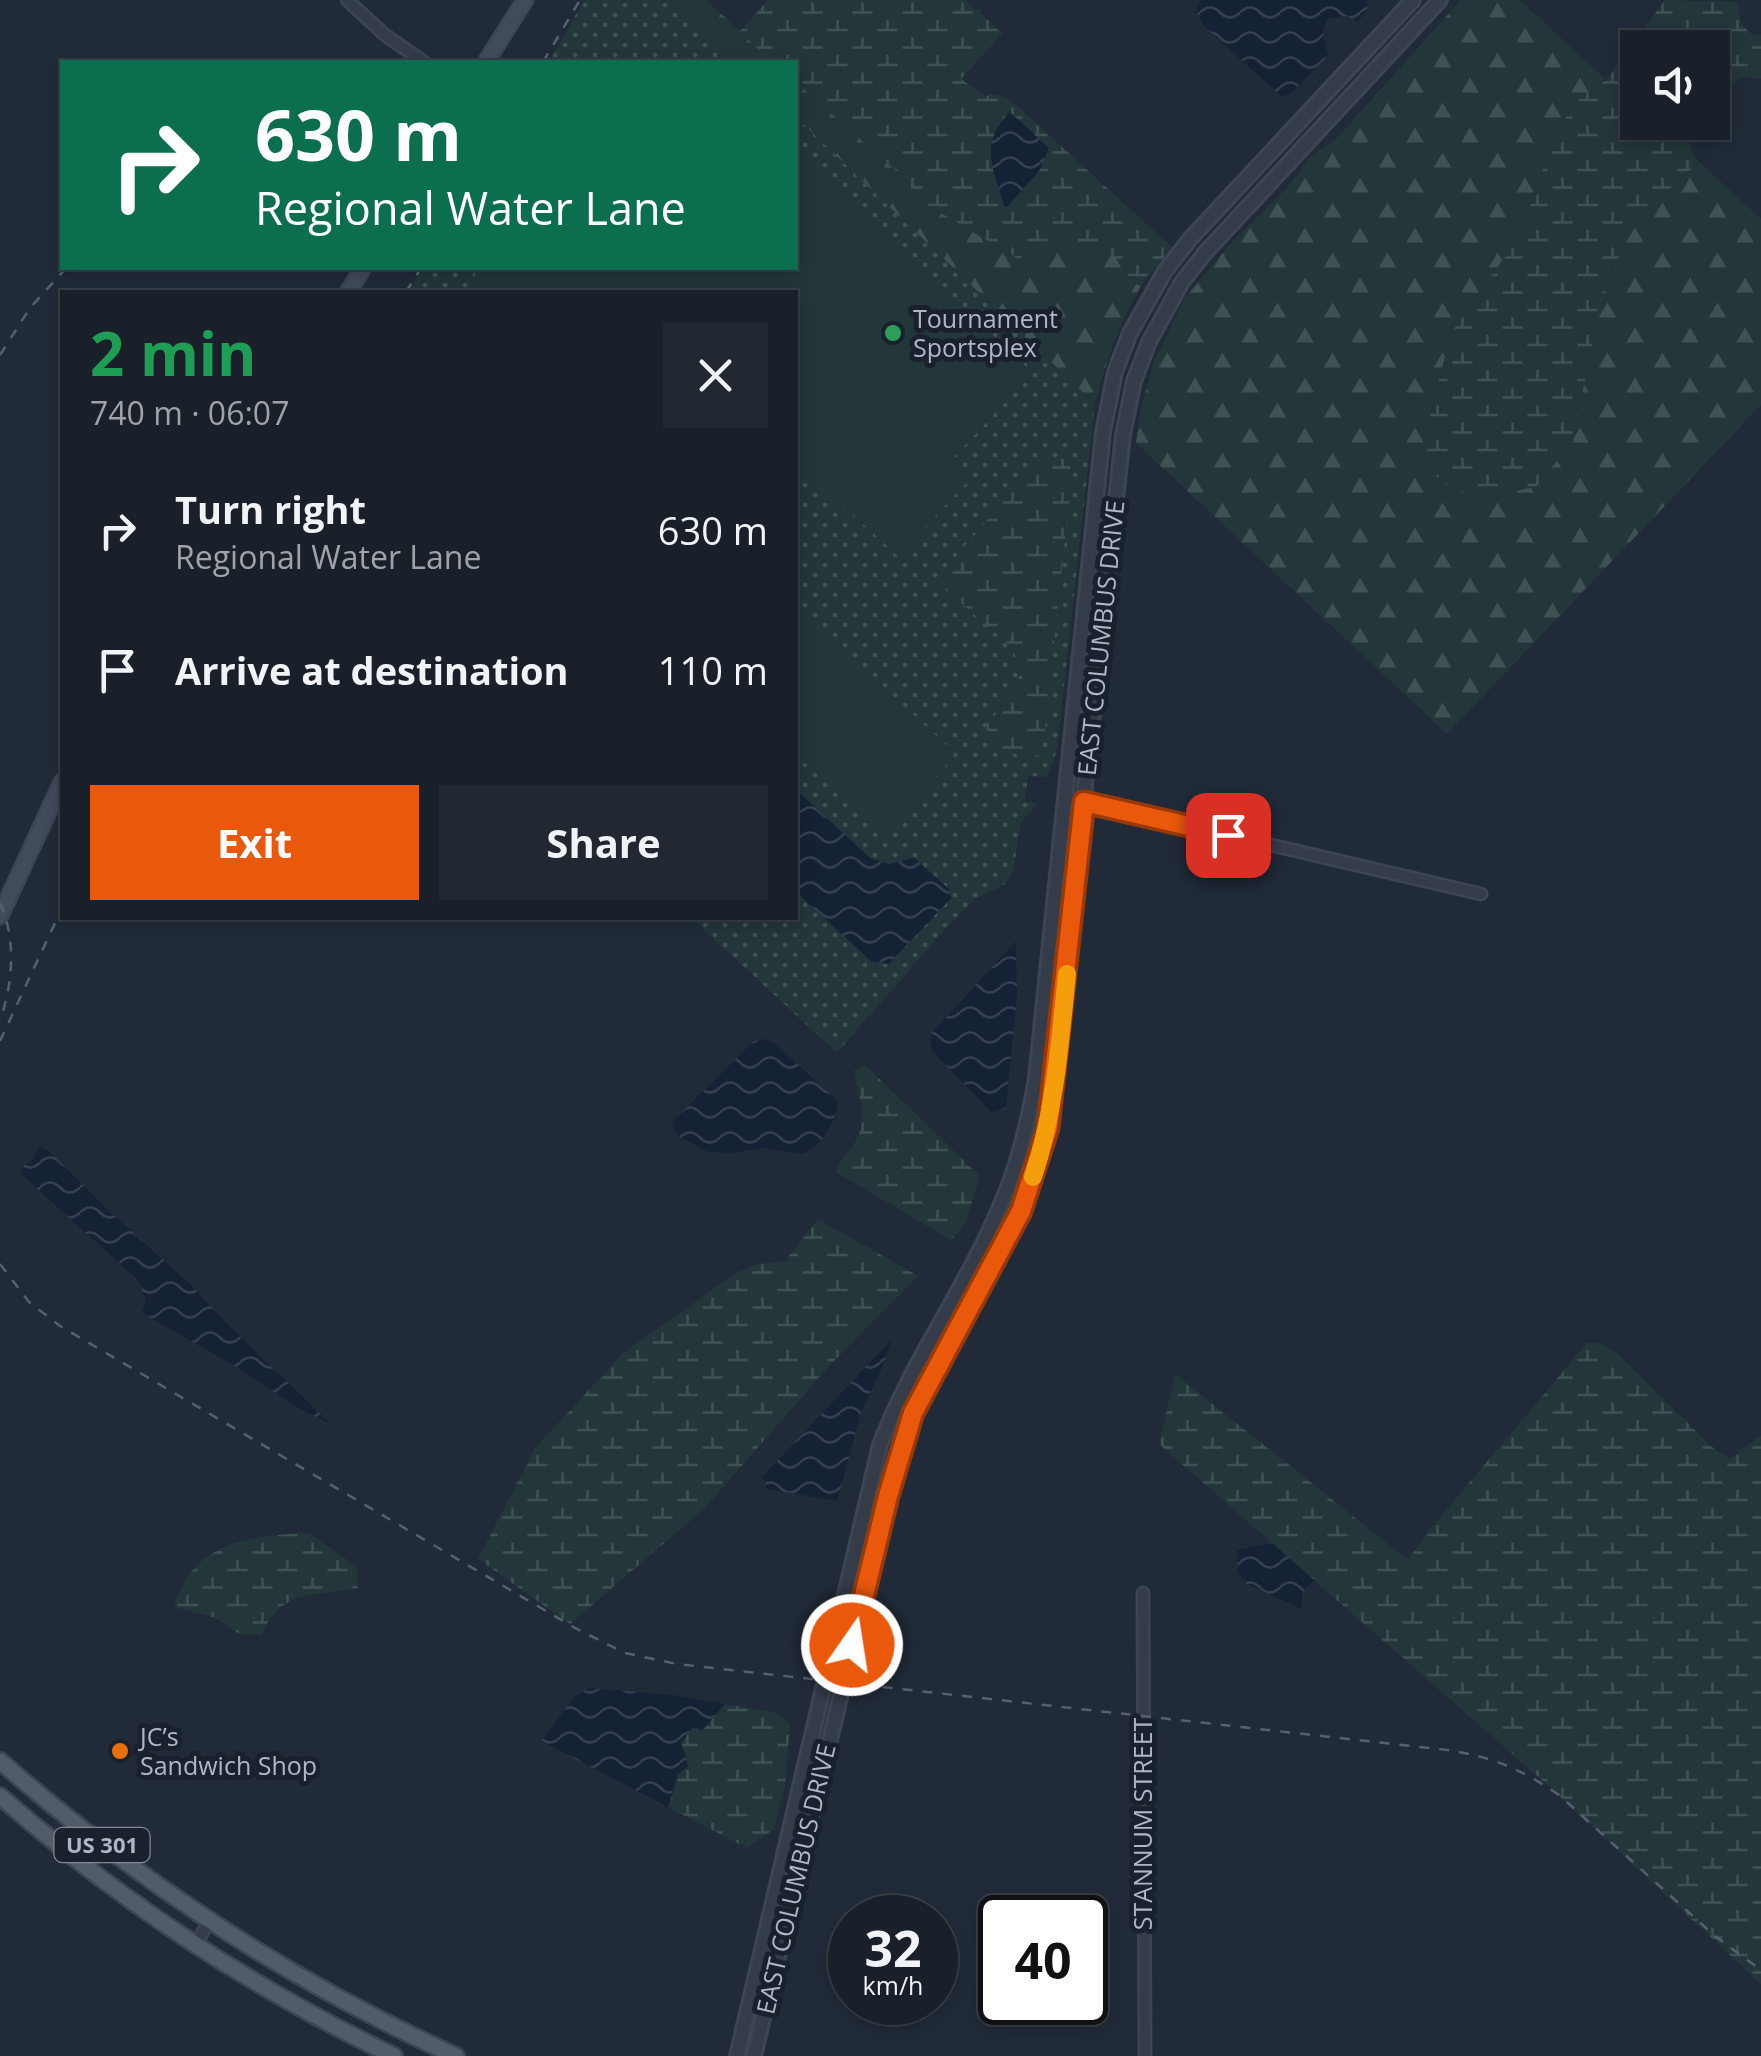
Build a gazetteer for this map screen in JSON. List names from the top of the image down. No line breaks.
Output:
{"streets":{"main road":["US 301"],"street":["EAST COLUMBUS DRIVE","STANNUM STREET"]},"places":["Tournament Sportsplex","JC’s Sandwich Shop"],"page":{"turn":["630 m","Regional Water Lane"],"heading":["2 min","740 m · 06:07"],"list":[{"name":"Turn right","note":"Regional Water Lane","value":"630 m"},{"name":"Arrive at destination","value":"110 m"}],"buttons":["Exit","Share"],"speed":"32 km/h","limit":"40"}}
